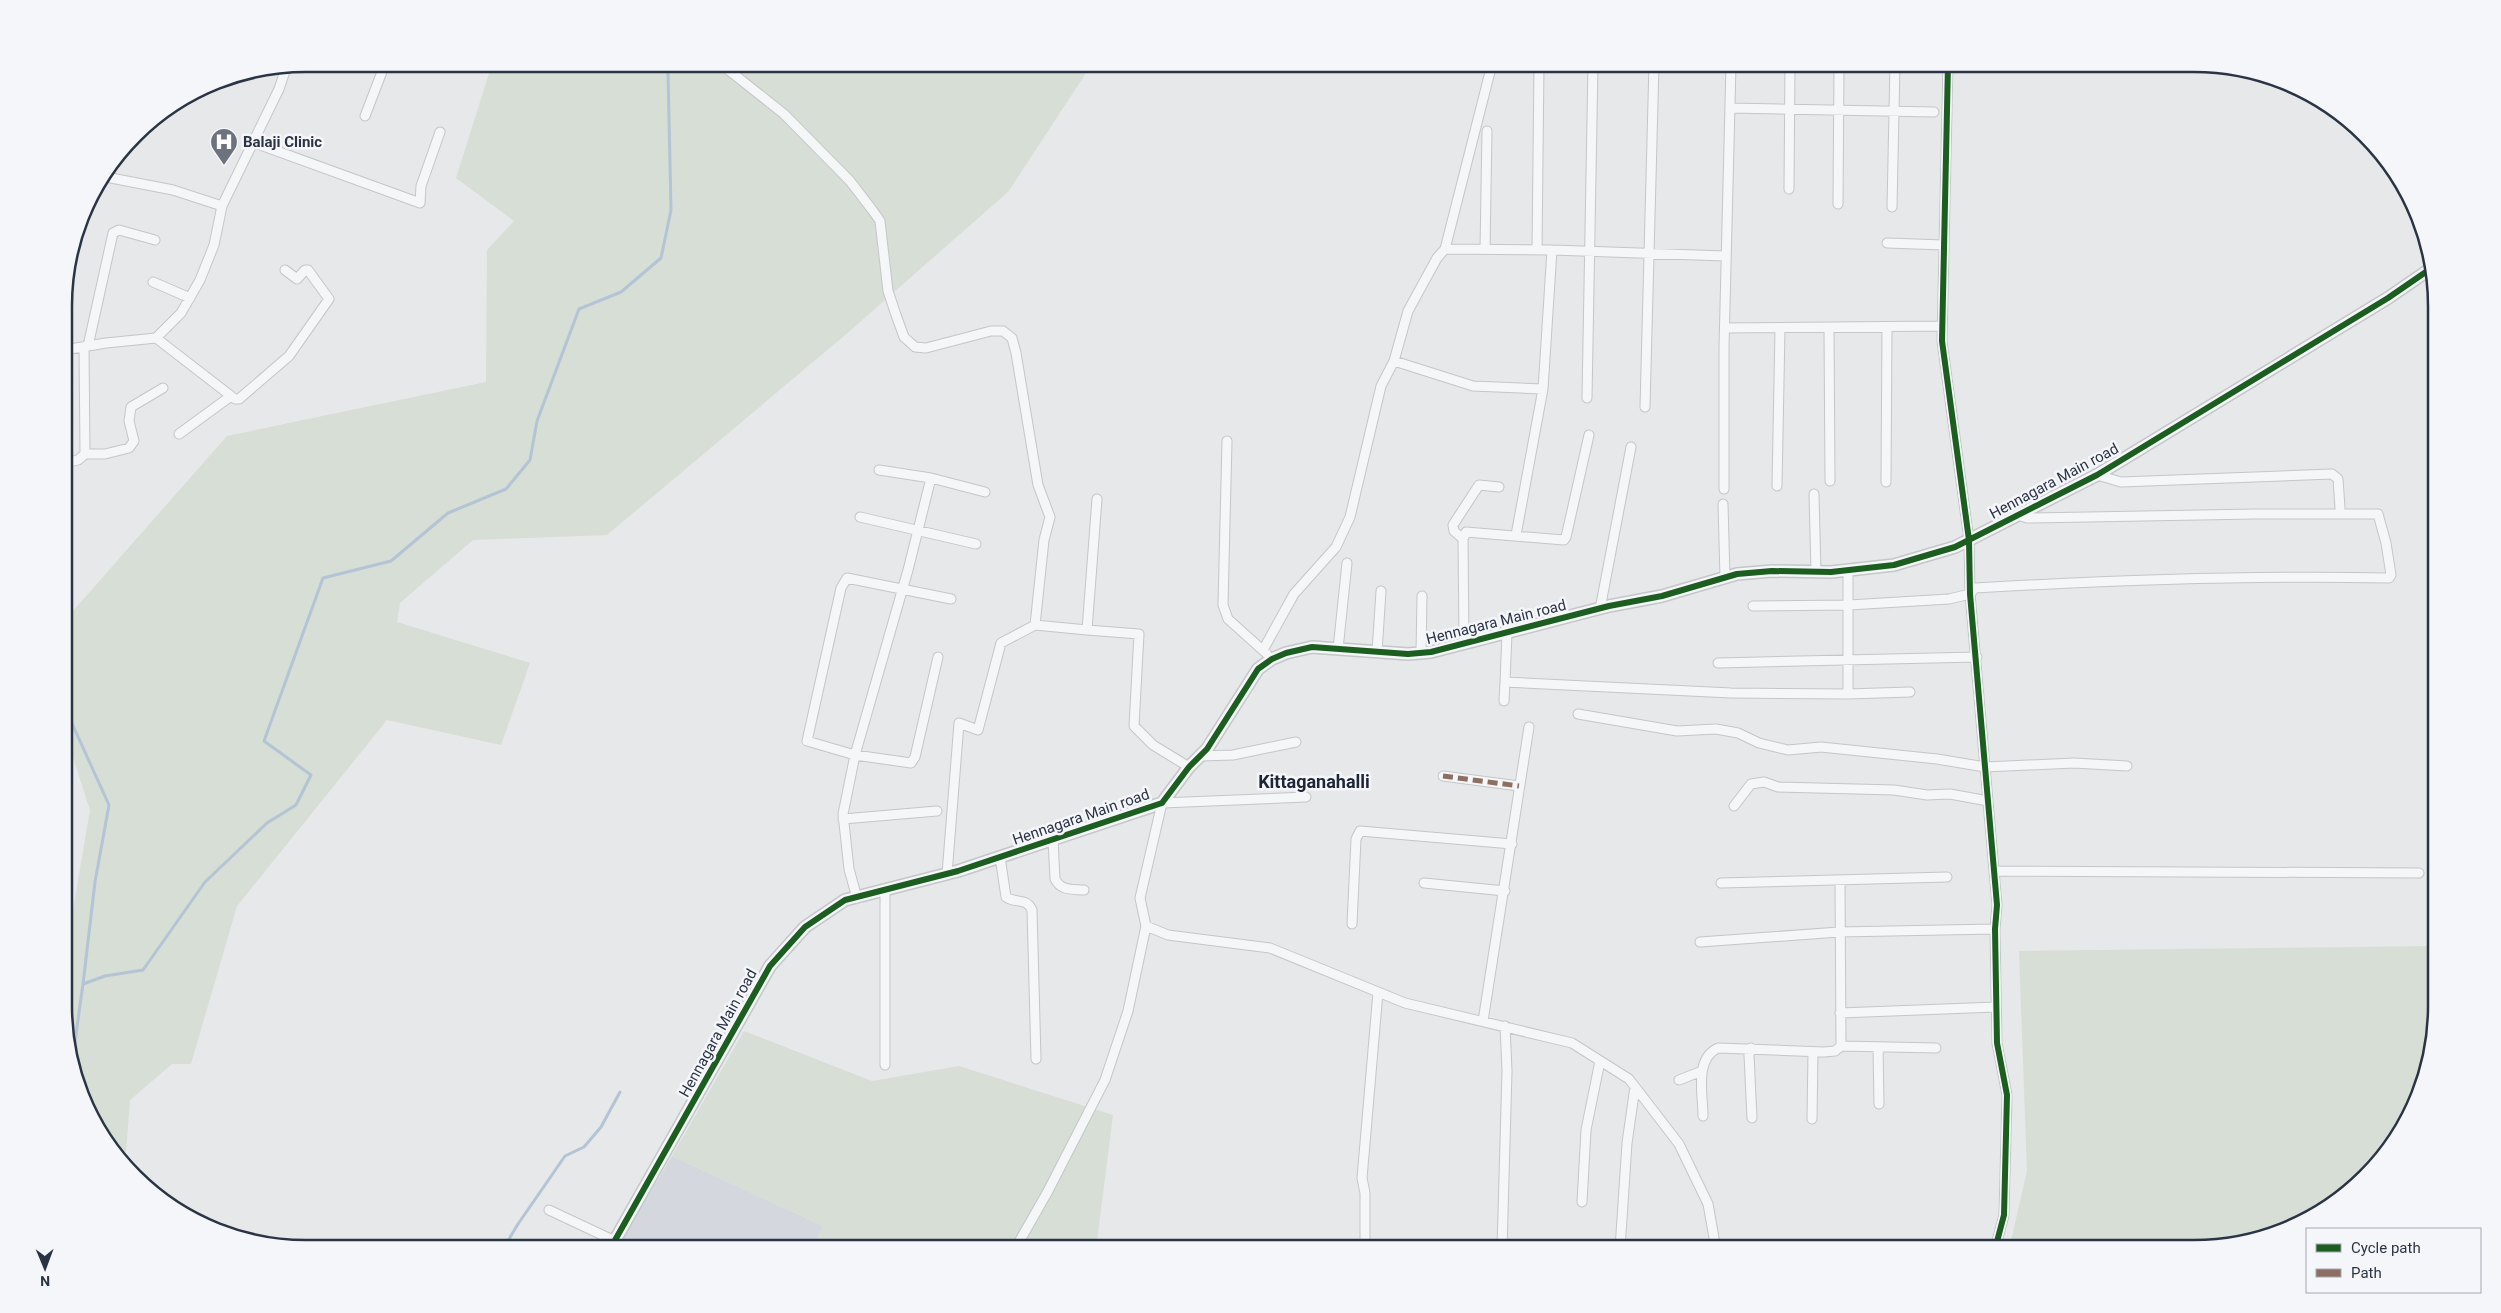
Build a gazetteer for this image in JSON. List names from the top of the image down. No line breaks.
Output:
{"streets":{"street":["Hennagara Main road"]},"districts":["Kittaganahalli"],"places":{"hospital":["Balaji Clinic"]},"legend":["Cycle path","Path"],"north":"bottom"}
